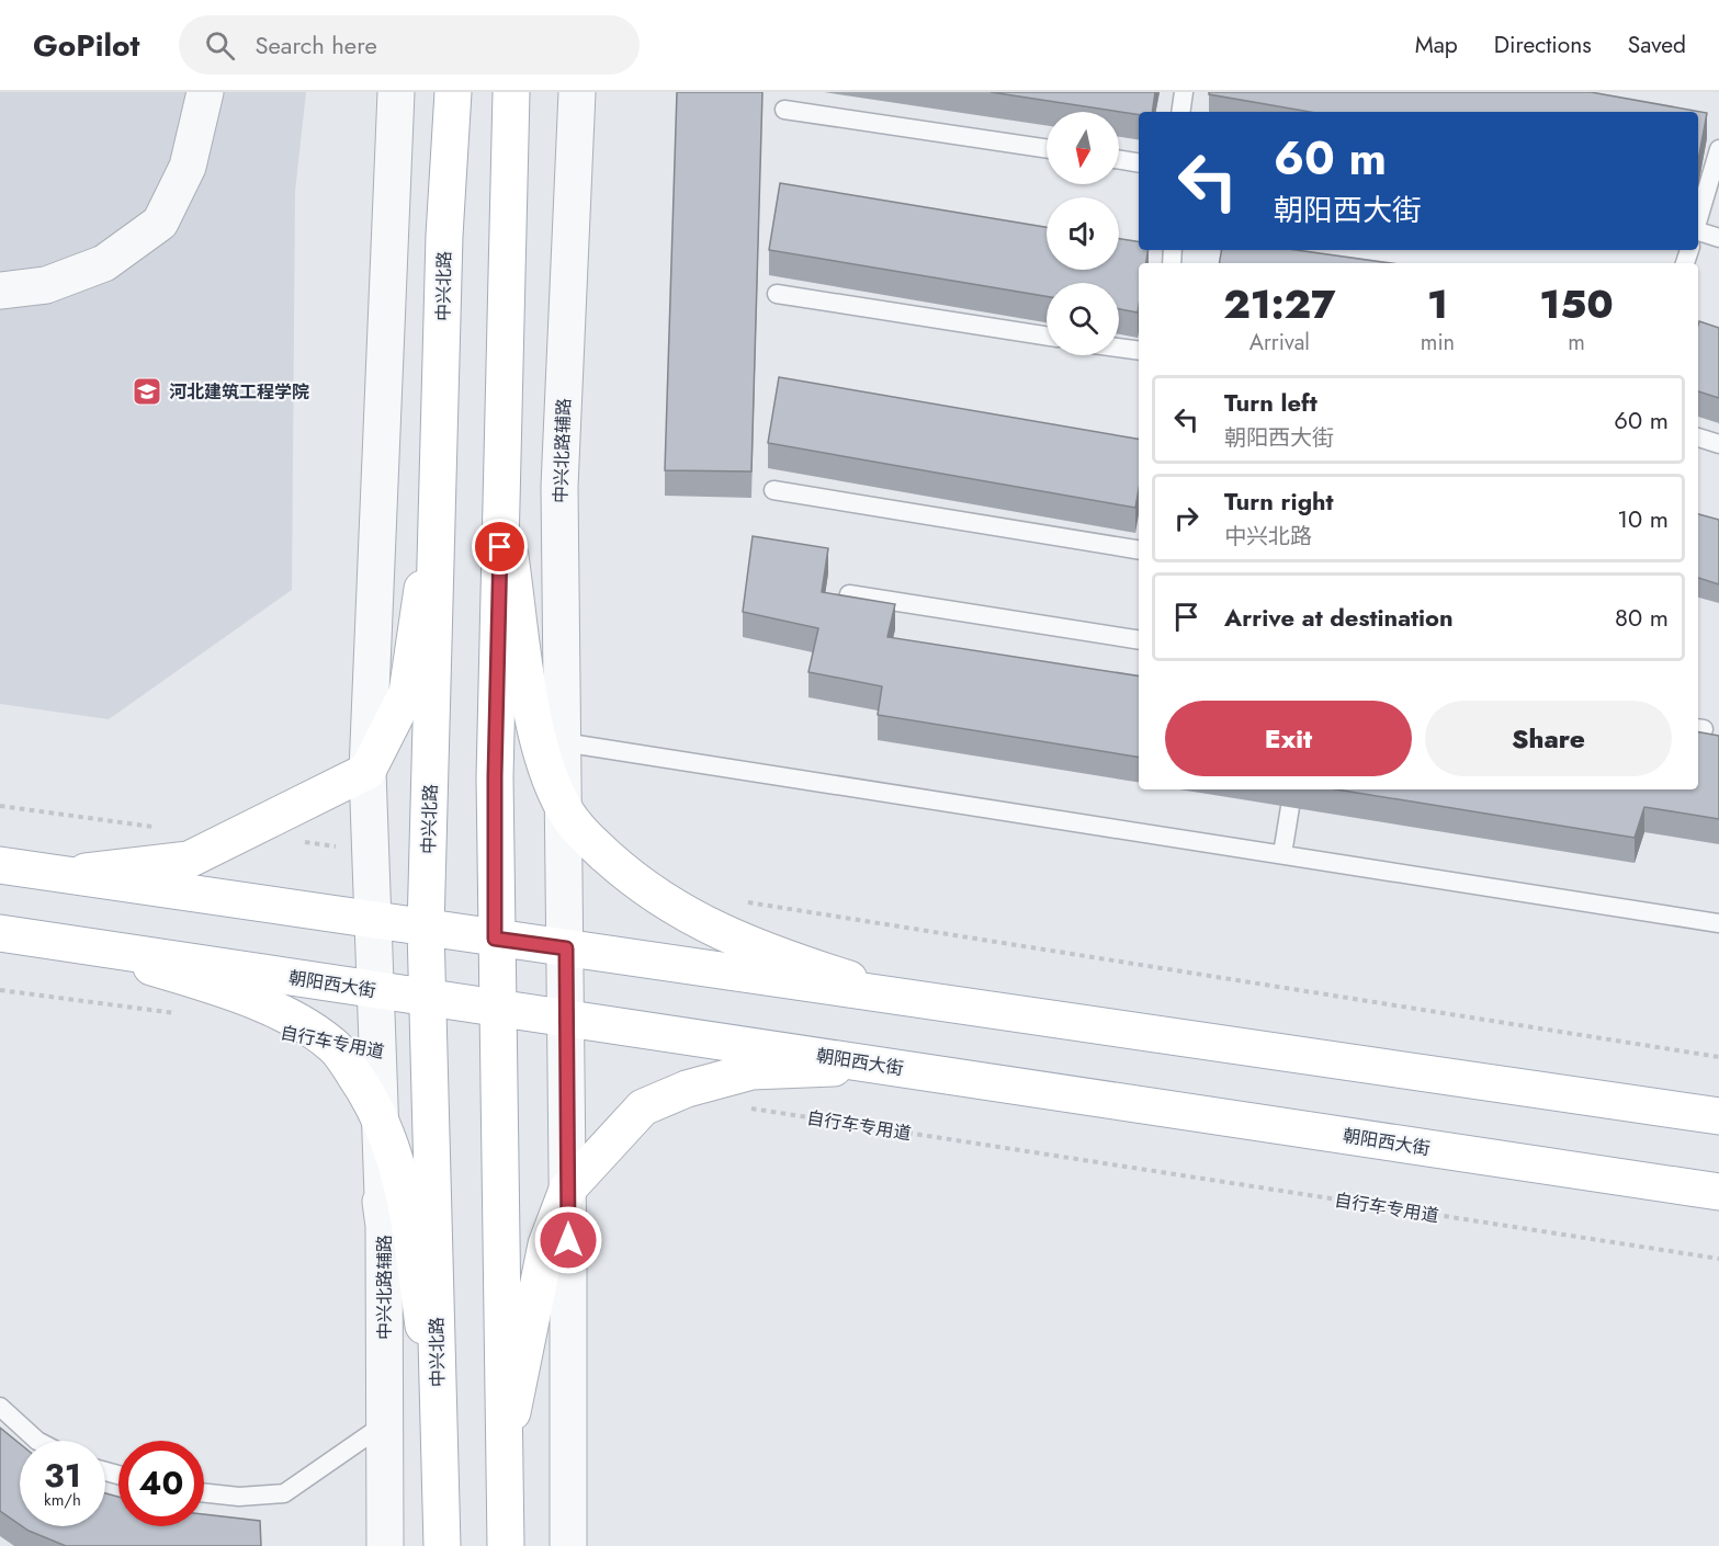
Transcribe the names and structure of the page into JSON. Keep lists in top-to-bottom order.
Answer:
{
  "streets": {
    "main road": ["中兴北路", "朝阳西大街"],
    "street": ["中兴北路辅路"],
    "path": ["自行车专用道"]
  },
  "crossings": [
    ["中兴北路", "朝阳西大街"],
    ["中兴北路辅路", "朝阳西大街"]
  ],
  "places": {
    "school or university": ["河北建筑工程学院"]
  },
  "north": "bottom",
  "page": {
    "header": "GoPilot",
    "search": "Search here",
    "nav": ["Map", "Directions", "Saved"],
    "turn": ["60 m", "朝阳西大街"],
    "eta": [
      "21:27",
      "Arrival",
      "1",
      "min",
      "150",
      "m"
    ],
    "list": [
      {
        "name": "Turn left",
        "note": "朝阳西大街",
        "value": "60 m"
      },
      {
        "name": "Turn right",
        "note": "中兴北路",
        "value": "10 m"
      },
      {
        "name": "Arrive at destination",
        "value": "80 m"
      }
    ],
    "buttons": ["Exit", "Share"],
    "speed": "31 km/h",
    "limit": "40"
  }
}
